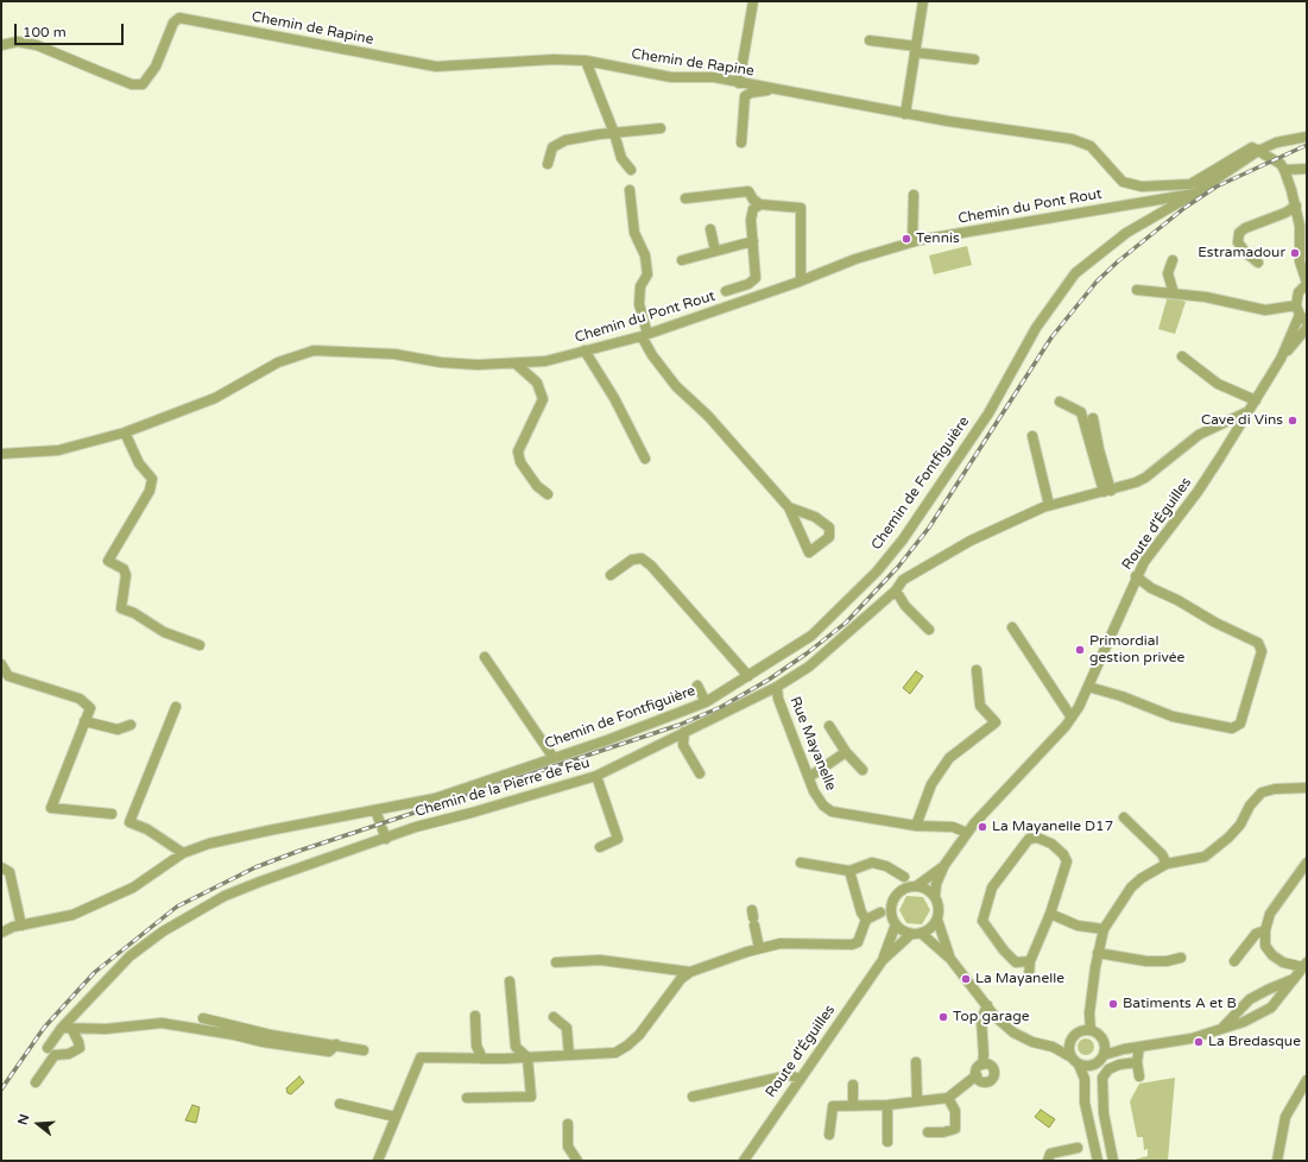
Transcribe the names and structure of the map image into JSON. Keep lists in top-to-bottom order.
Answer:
{
  "streets": {
    "street": [
      "Chemin de Rapine",
      "Chemin du Pont Rout",
      "Chemin de Fontfiguière",
      "Route d'Éguilles",
      "Rue Mayanelle",
      "Chemin de la Pierre de Feu"
    ]
  },
  "crossings": [
    ["Chemin de Rapine", "Chemin du Pont Rout"],
    ["Chemin du Pont Rout", "Chemin de Fontfiguière"],
    ["Route d'Éguilles", "Rue Mayanelle"],
    ["Route d'Éguilles", "Chemin de la Pierre de Feu"],
    ["Rue Mayanelle", "Chemin de la Pierre de Feu"]
  ],
  "places": [
    "Tennis",
    "Estramadour",
    "Cave di Vins",
    "Primordial gestion privée",
    "La Mayanelle D17",
    "La Mayanelle",
    "Batiments A et B",
    "Top garage",
    "La Bredasque"
  ],
  "scale_bar": "100 m",
  "north": "left"
}
